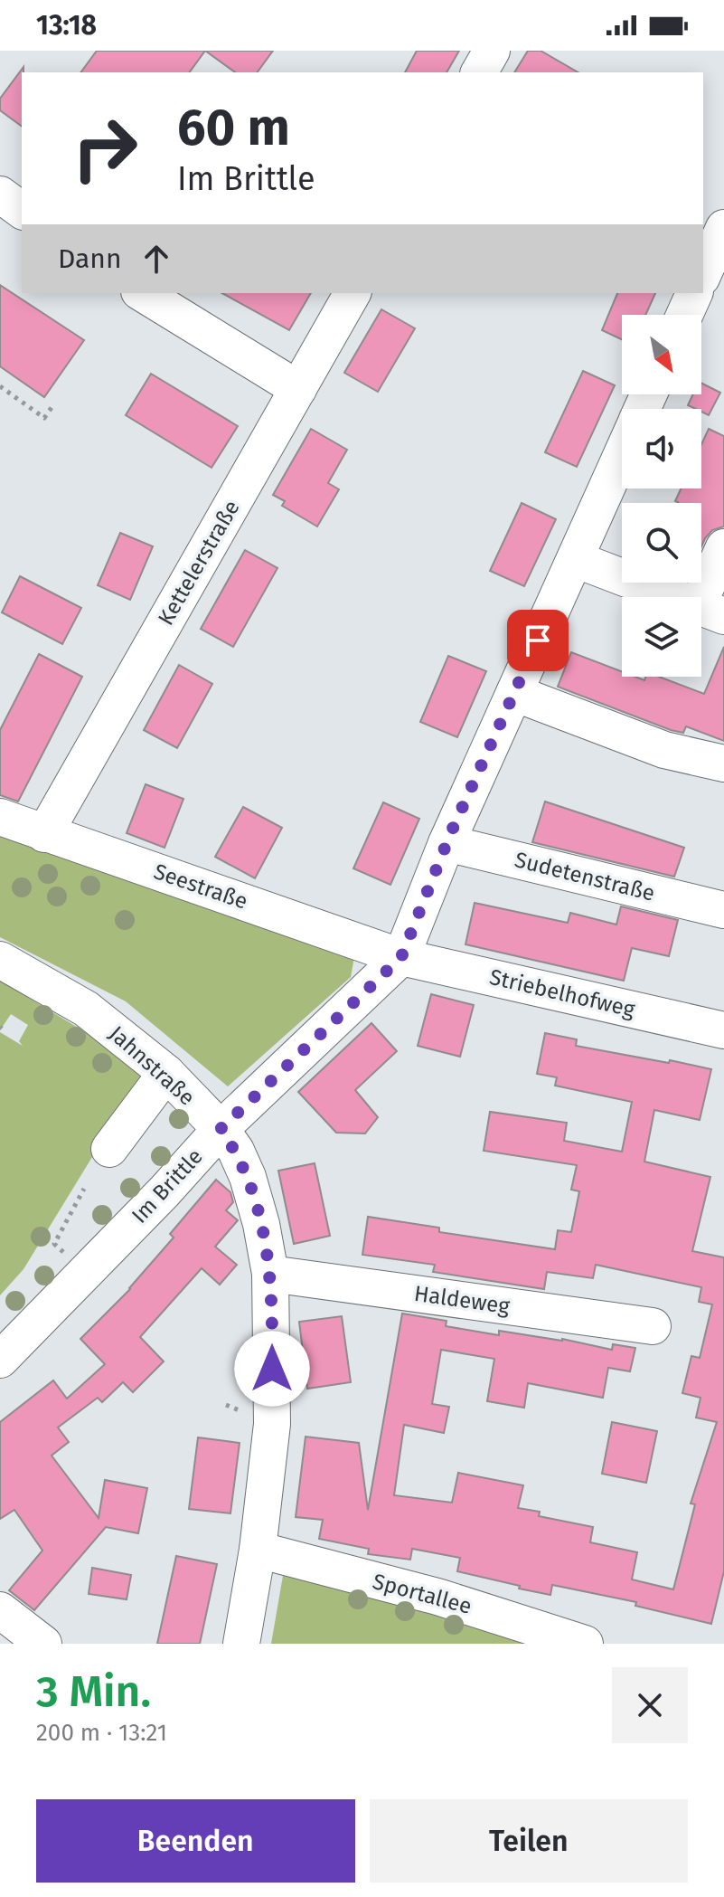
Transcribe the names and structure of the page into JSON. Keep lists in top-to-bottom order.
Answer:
{
  "streets": {
    "street": [
      "Kettelerstraße",
      "Sudetenstraße",
      "Seestraße",
      "Striebelhofweg",
      "Jahnstraße",
      "Im Brittle",
      "Haldeweg",
      "Sportallee"
    ]
  },
  "crossings": [
    ["Kettelerstraße", "Seestraße"],
    ["Seestraße", "Striebelhofweg"],
    ["Seestraße", "Im Brittle"],
    ["Striebelhofweg", "Im Brittle"],
    ["Jahnstraße", "Im Brittle"],
    ["Jahnstraße", "Haldeweg"],
    ["Jahnstraße", "Sportallee"]
  ],
  "north": "bottom right",
  "page": {
    "status": "13:18",
    "turn": ["60 m", "Im Brittle"],
    "then": "Dann",
    "heading": ["3 Min.", "200 m · 13:21"],
    "buttons": ["Beenden", "Teilen"]
  }
}
